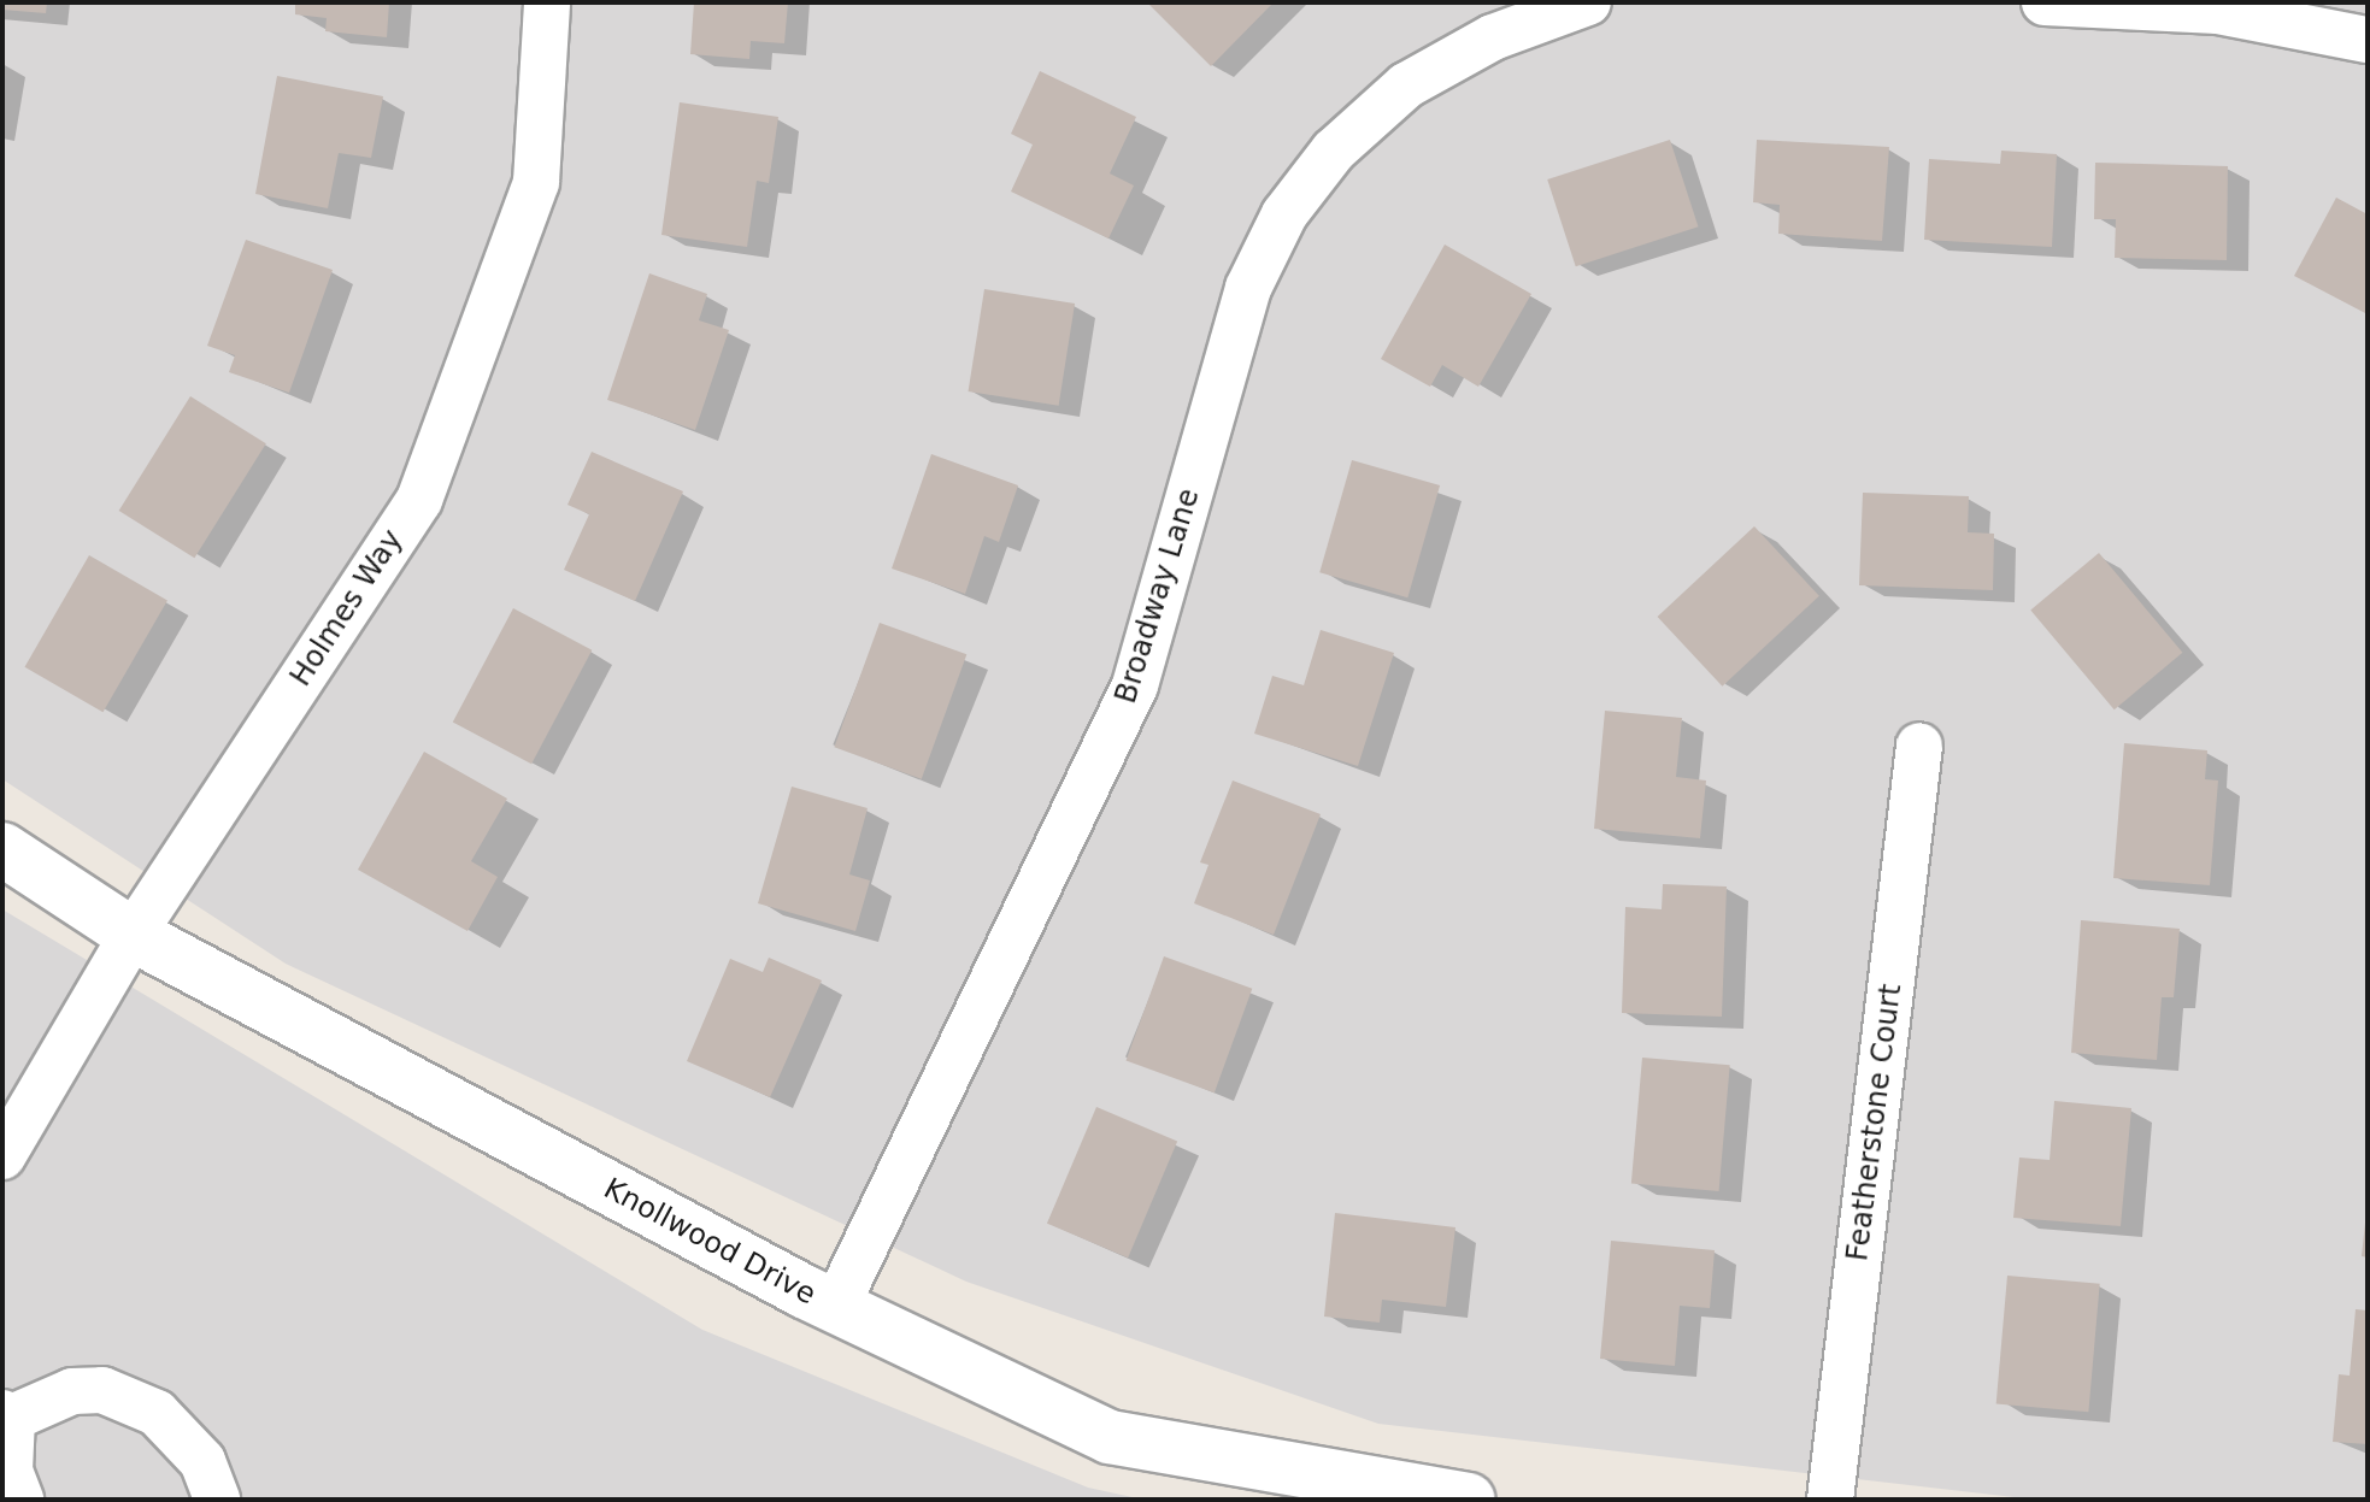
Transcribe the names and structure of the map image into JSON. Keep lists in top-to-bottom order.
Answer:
{
  "streets": {
    "street": [
      "Broadway Lane",
      "Holmes Way",
      "Featherstone Court",
      "Knollwood Drive"
    ]
  },
  "crossings": [
    ["Broadway Lane", "Knollwood Drive"],
    ["Holmes Way", "Knollwood Drive"]
  ]
}
